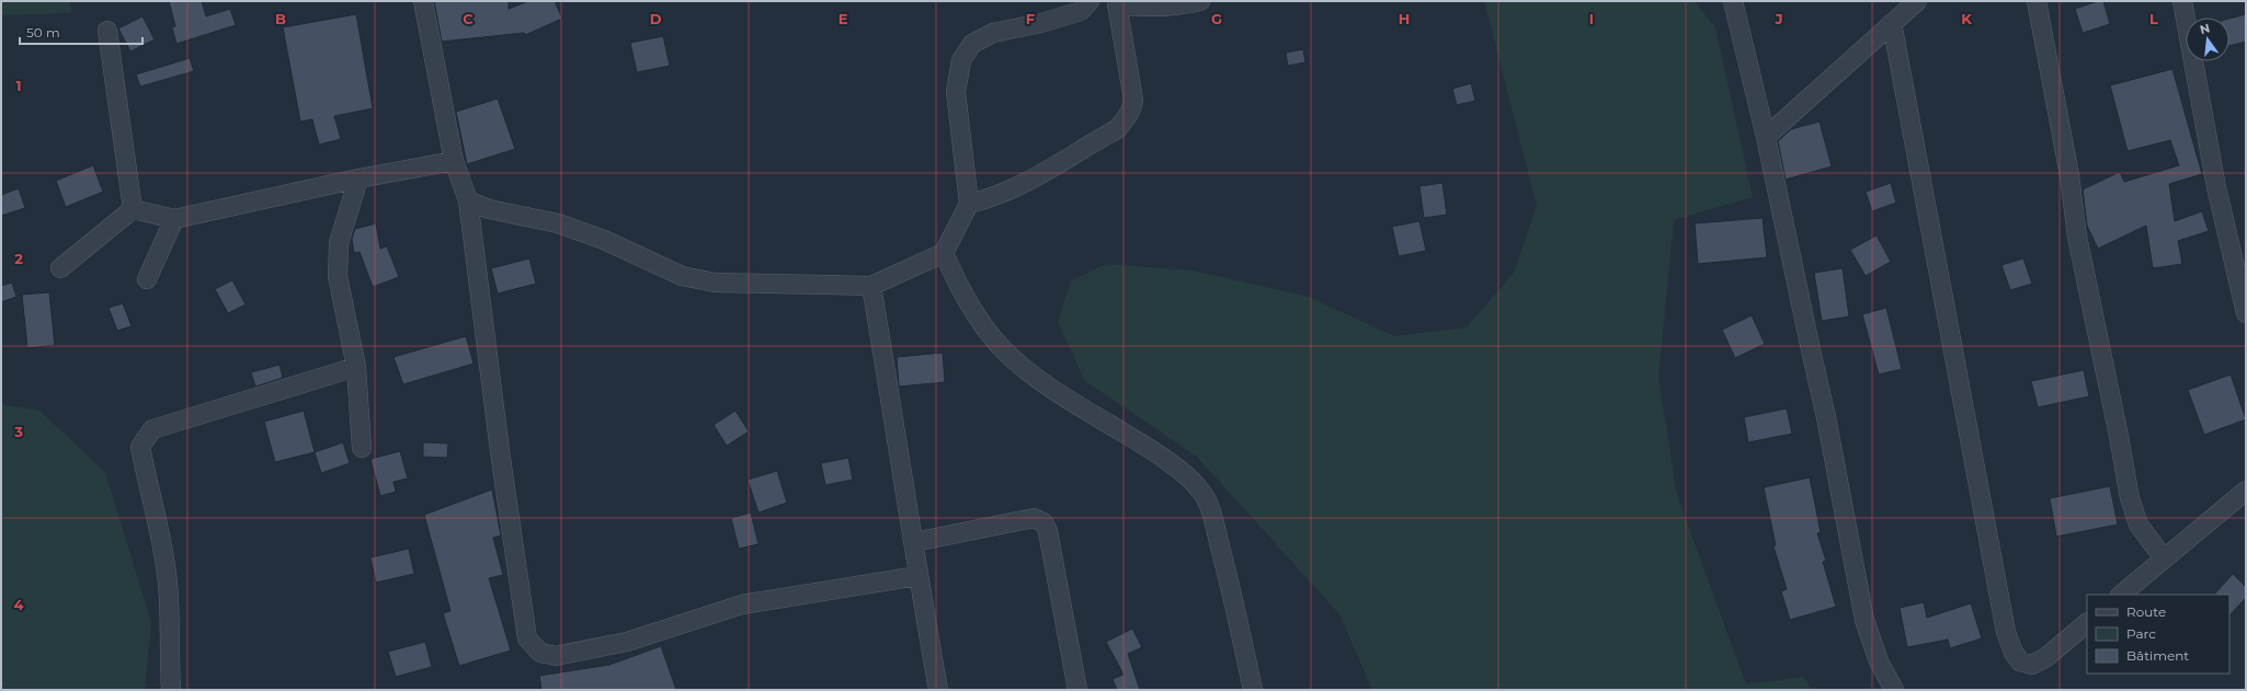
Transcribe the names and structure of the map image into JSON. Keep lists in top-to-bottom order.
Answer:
{
  "legend": ["Route", "Parc", "Bâtiment"],
  "scale_bar": "50 m",
  "north": "top",
  "grid": {
    "columns": [
      "B",
      "C",
      "D",
      "E",
      "F",
      "G",
      "H",
      "I",
      "J",
      "K",
      "L"
    ],
    "rows": [
      "1",
      "2",
      "3",
      "4"
    ]
  }
}
